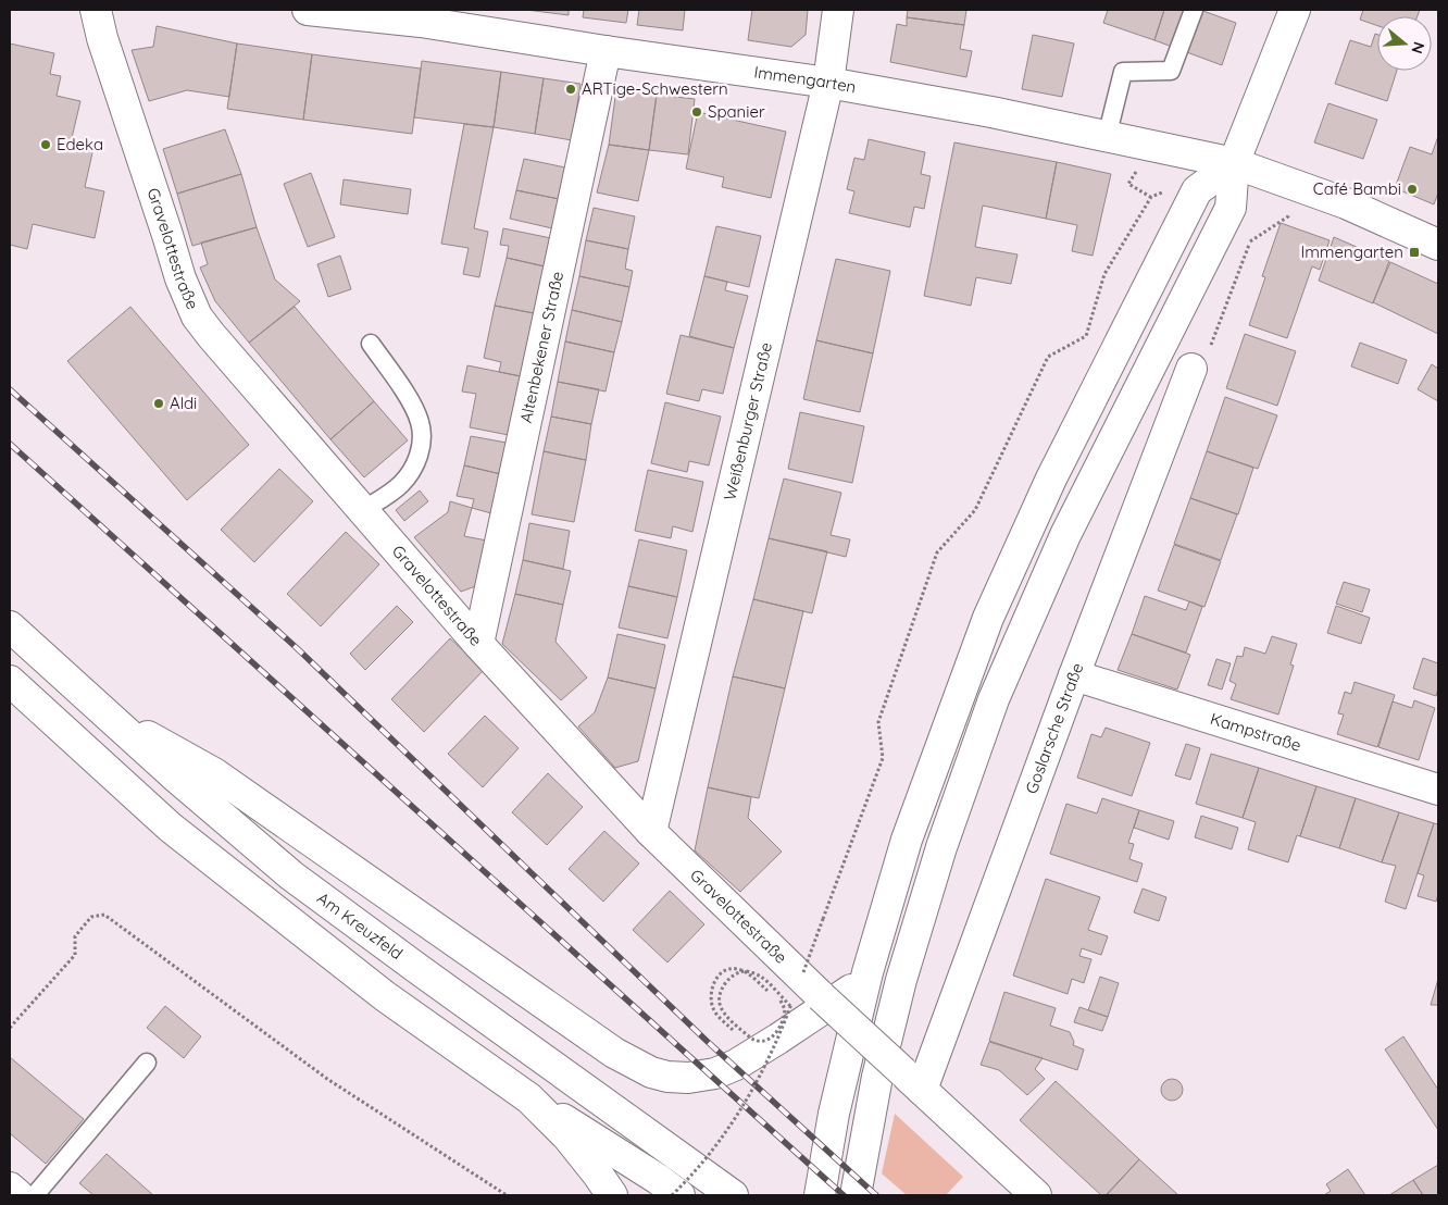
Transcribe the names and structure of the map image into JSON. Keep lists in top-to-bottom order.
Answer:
{
  "streets": {
    "street": [
      "Immengarten",
      "Gravelottestraße",
      "Altenbekener Straße",
      "Weißenburger Straße",
      "Goslarsche Straße",
      "Kampstraße",
      "Am Kreuzfeld"
    ]
  },
  "crossings": [
    ["Immengarten", "Altenbekener Straße"],
    ["Immengarten", "Weißenburger Straße"],
    ["Gravelottestraße", "Altenbekener Straße"],
    ["Gravelottestraße", "Weißenburger Straße"],
    ["Gravelottestraße", "Goslarsche Straße"],
    ["Goslarsche Straße", "Kampstraße"]
  ],
  "places": {
    "other": [
      "ARTige-Schwestern",
      "Spanier",
      "Edeka",
      "Café Bambi",
      "Aldi"
    ],
    "transit": ["Immengarten"]
  },
  "north": "right"
}
